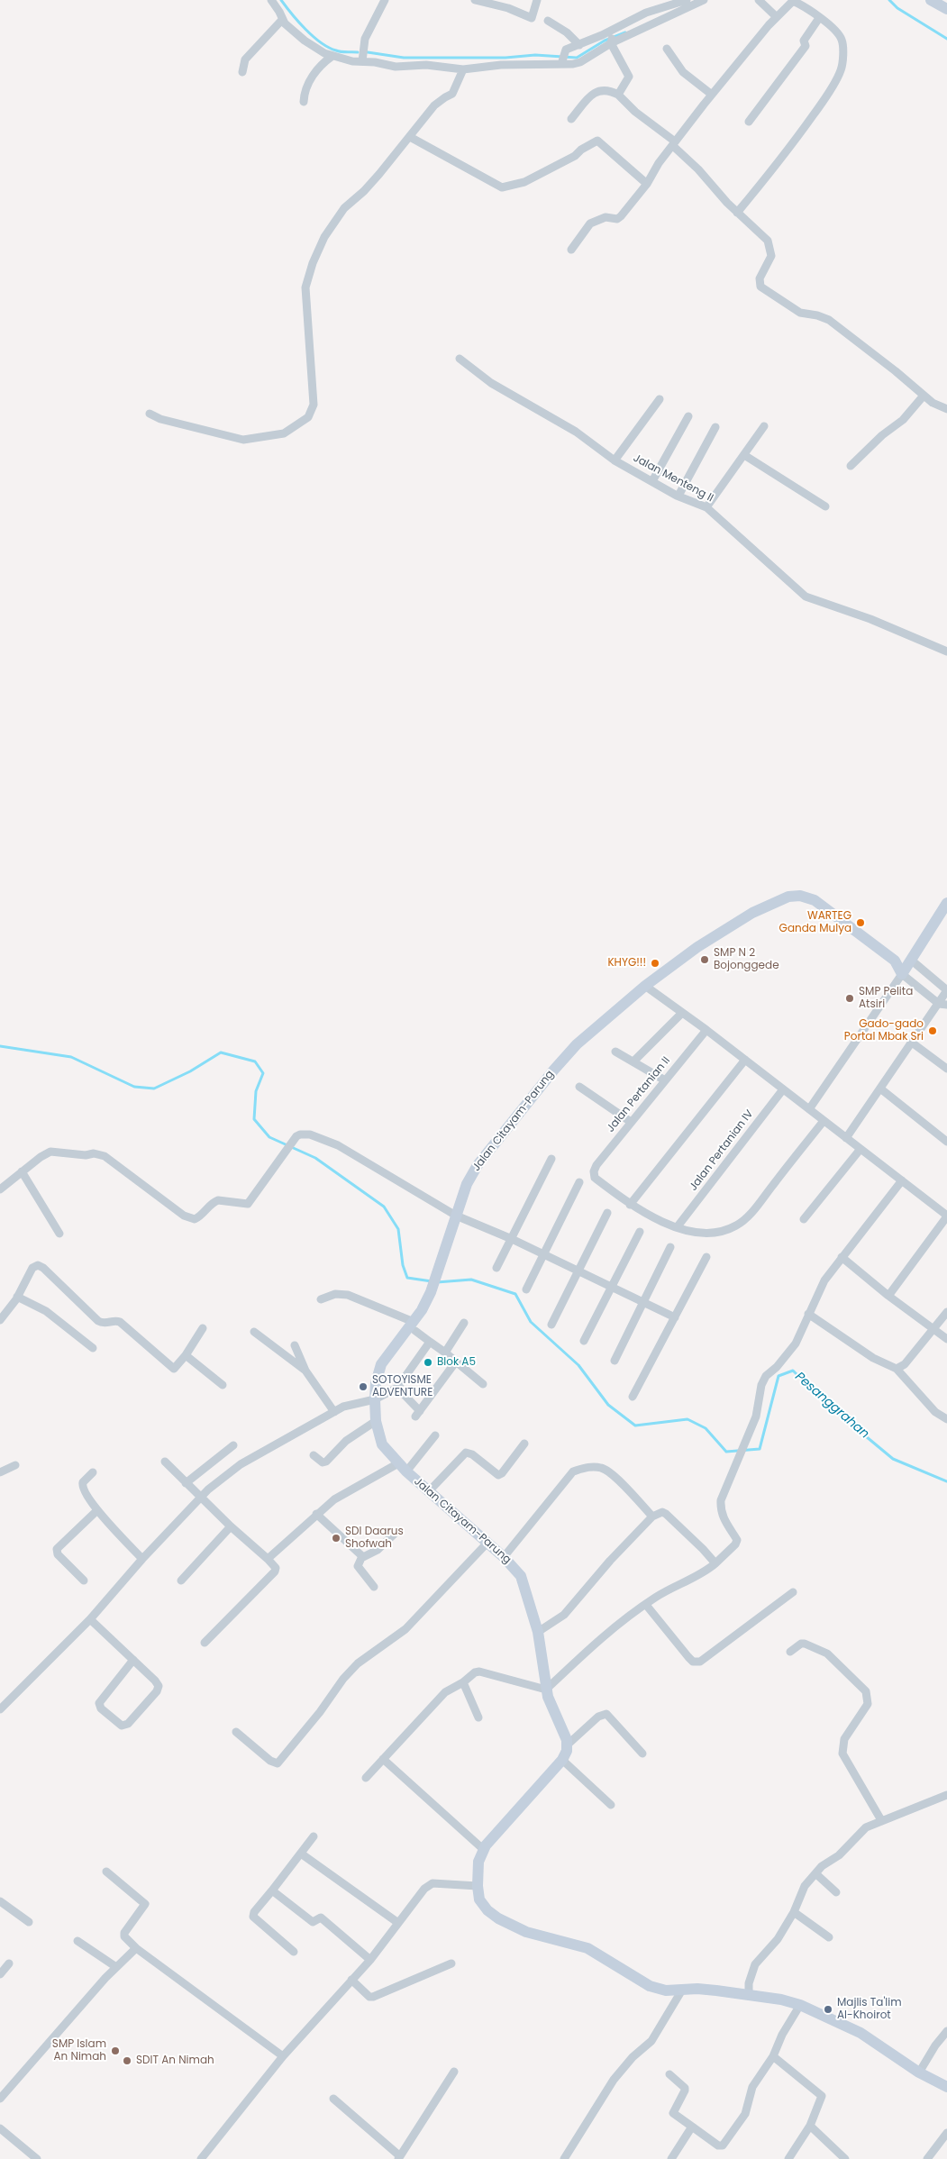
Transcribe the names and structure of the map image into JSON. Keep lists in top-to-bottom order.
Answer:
{
  "streets": {
    "street": [
      "Jalan Menteng II",
      "Jalan Pertanian II",
      "Jalan Citayam-Parung",
      "Jalan Pertanian IV"
    ]
  },
  "water": ["Pesanggrahan"],
  "places": [
    "WARTEG Ganda Mulya",
    "SMP N 2 Bojonggede",
    "KHYG!!!",
    "SMP Pelita Atsiri",
    "Gado-gado Portal Mbak Sri",
    "Blok A5",
    "SOTOYISME ADVENTURE",
    "SDI Daarus Shofwah",
    "Majlis Ta'lim Al-Khoirot",
    "SMP Islam An Nimah",
    "SDIT An Nimah"
  ]
}
